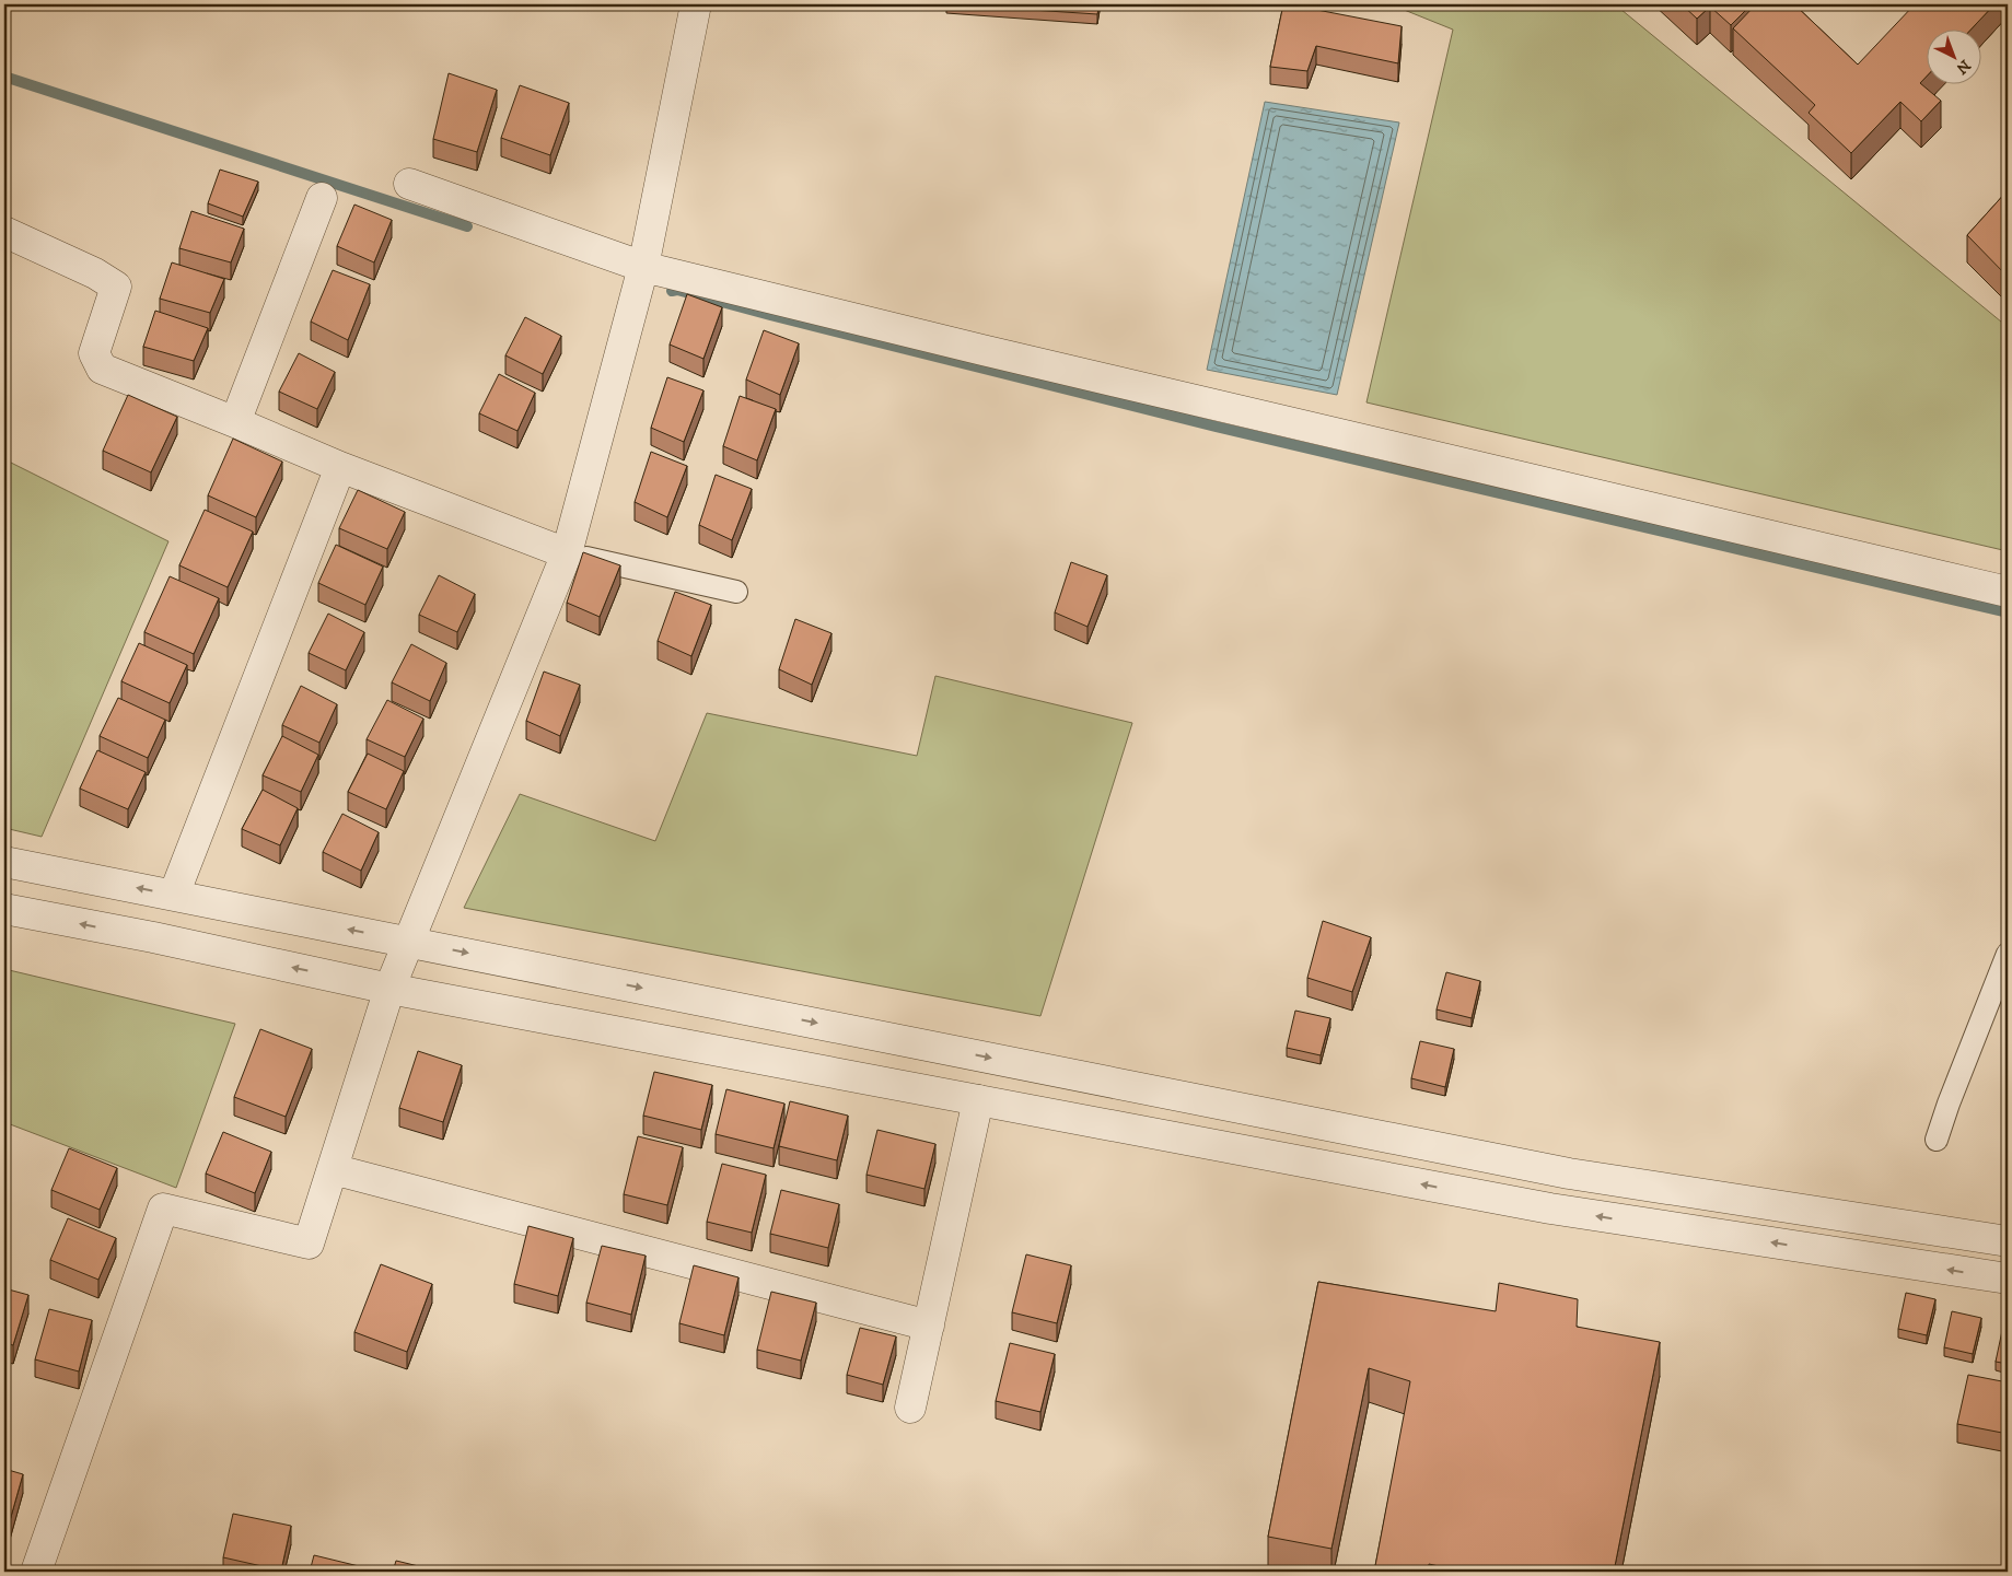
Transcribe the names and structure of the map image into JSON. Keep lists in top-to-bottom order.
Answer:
{
  "north": "bottom right"
}
